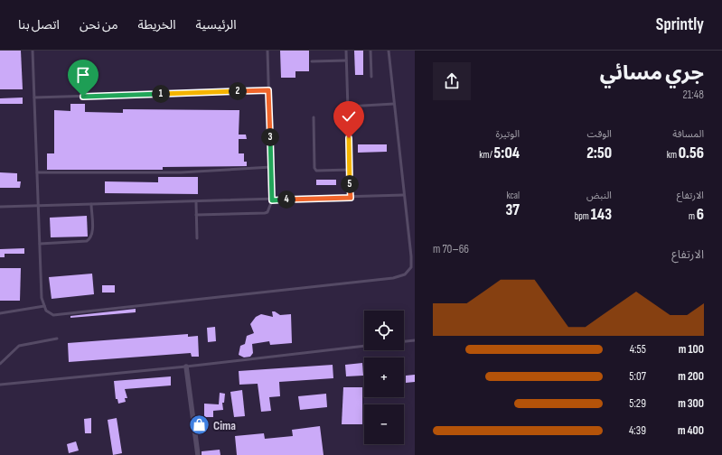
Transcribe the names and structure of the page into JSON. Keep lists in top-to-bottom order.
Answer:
{
  "places": {
    "shop": ["Cima"]
  },
  "page": {
    "header": "Sprintly",
    "nav": [
      "الرئيسية",
      "الخريطة",
      "من نحن",
      "اتصل بنا"
    ],
    "heading": ["جري مسائي", "21:48"],
    "pins": [
      "2",
      "1",
      "3",
      "5",
      "4"
    ],
    "stats": [
      ["المسافة", "0.56 km"],
      ["الوقت", "2:50"],
      ["الوتيرة", "5:04 /km"],
      ["الارتفاع", "6 m"],
      ["النبض", "143 bpm"],
      ["kcal", "37"]
    ],
    "chart": ["الارتفاع", "66–70 m"],
    "map_buttons": ["+", "−"],
    "list": [
      {
        "name": "100 m",
        "note": "4:55"
      },
      {
        "name": "200 m",
        "note": "5:07"
      },
      {
        "name": "300 m",
        "note": "5:29"
      },
      {
        "name": "400 m",
        "note": "4:39"
      }
    ]
  }
}
